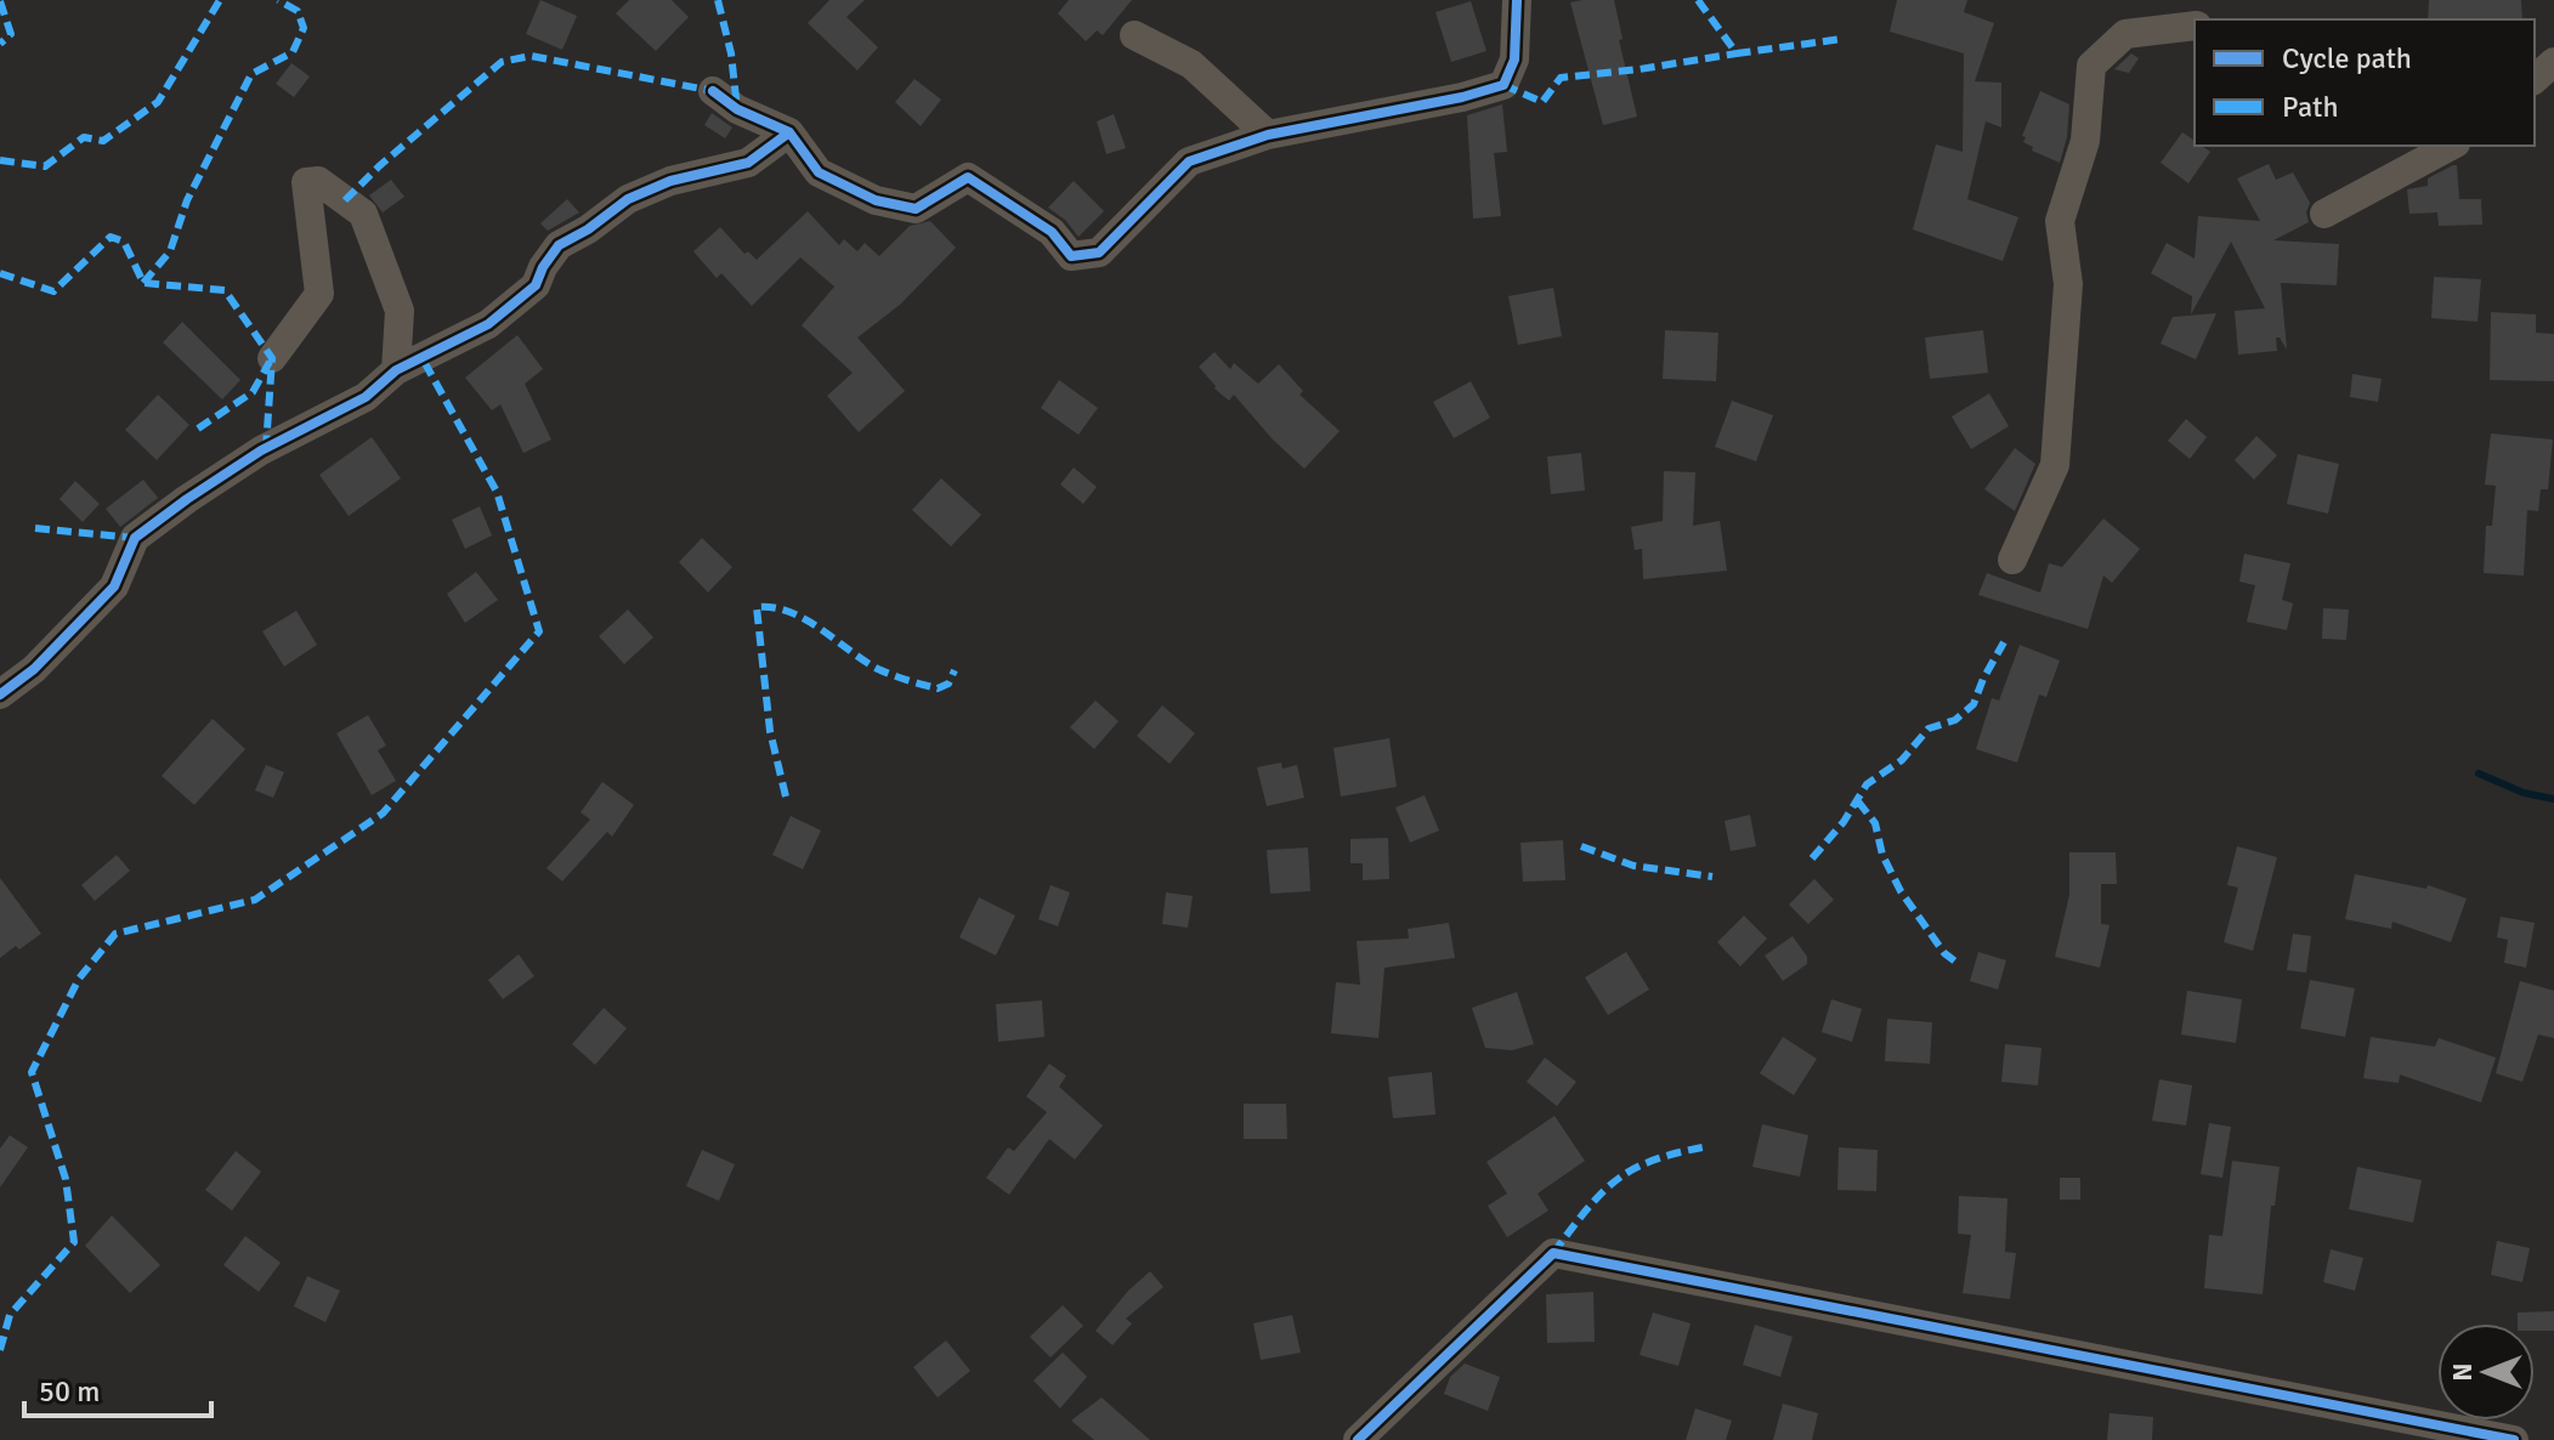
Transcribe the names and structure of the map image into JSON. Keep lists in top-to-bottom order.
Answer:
{
  "legend": ["Cycle path", "Path"],
  "scale_bar": "50 m",
  "north": "left"
}
